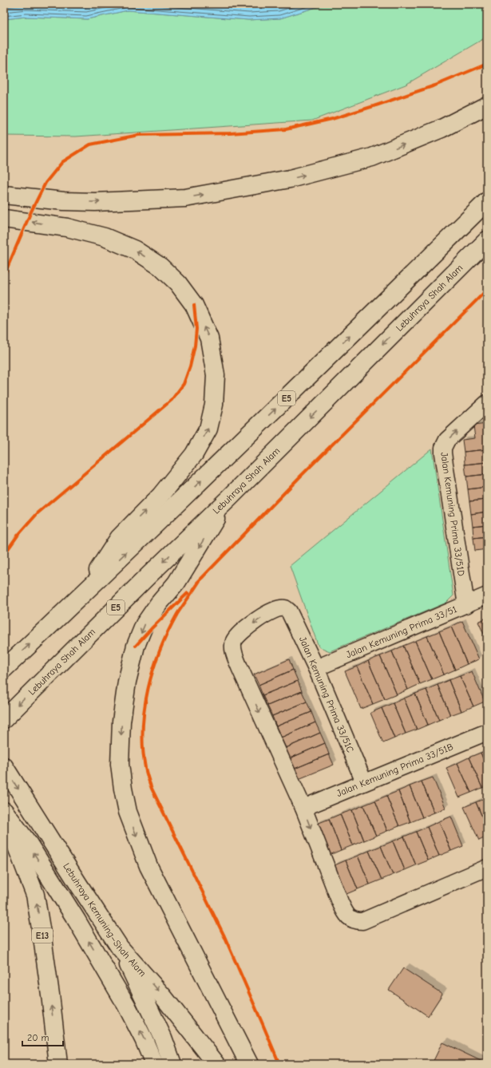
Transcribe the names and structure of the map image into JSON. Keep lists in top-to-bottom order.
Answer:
{
  "streets": {
    "highway": [
      "Lebuhraya Shah Alam",
      "E5",
      "Lebuhraya Kemuning–Shah Alam",
      "E13"
    ],
    "street": [
      "Jalan Kemuning Prima 33/51D",
      "Jalan Kemuning Prima 33/51",
      "Jalan Kemuning Prima 33/51C",
      "Jalan Kemuning Prima 33/51B"
    ]
  },
  "crossings": [
    ["Jalan Kemuning Prima 33/51D", "Jalan Kemuning Prima 33/51"],
    ["Jalan Kemuning Prima 33/51", "Jalan Kemuning Prima 33/51C"],
    ["Jalan Kemuning Prima 33/51C", "Jalan Kemuning Prima 33/51B"]
  ],
  "one_way": ["Jalan Kemuning Prima 33/51D"],
  "scale_bar": "20 m"
}
